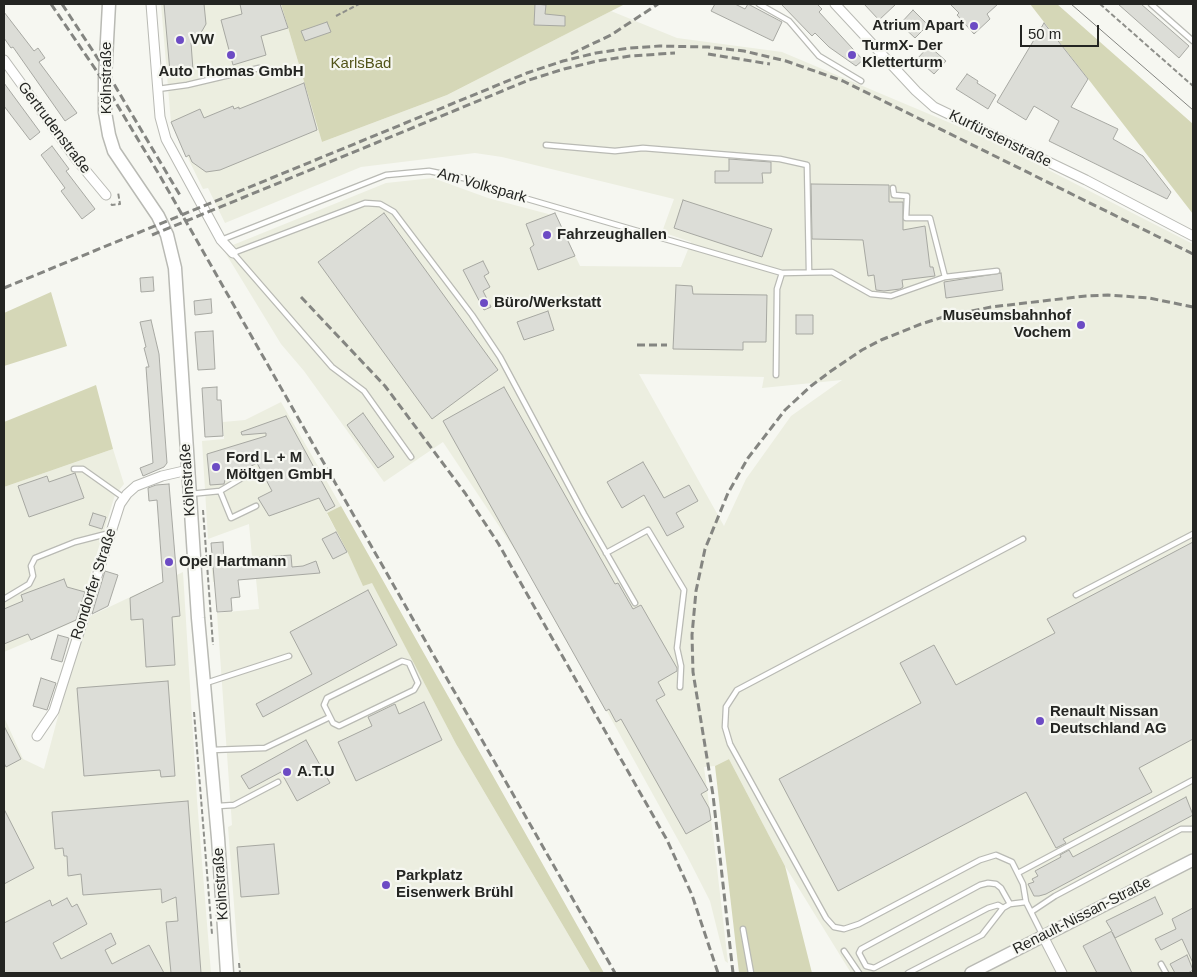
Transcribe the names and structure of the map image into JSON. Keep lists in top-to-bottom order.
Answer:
{
  "streets": {
    "main road": ["Kölnstraße"],
    "street": [
      "Gertrudenstraße",
      "Kurfürstenstraße",
      "Rondorfer Straße",
      "Renault-Nissan-Straße"
    ],
    "lane": ["Am Volkspark"]
  },
  "crossings": [
    ["Kölnstraße", "Rondorfer Straße"]
  ],
  "parks": ["KarlsBad"],
  "places": [
    "Atrium Apart",
    "VW",
    "Auto Thomas GmbH",
    "TurmX- Der Kletterturm",
    "Fahrzeughallen",
    "Büro/Werkstatt",
    "Museumsbahnhof Vochem",
    "Ford L + M Möltgen GmbH",
    "Opel Hartmann",
    "Renault Nissan Deutschland AG",
    "A.T.U",
    "Parkplatz Eisenwerk Brühl"
  ],
  "scale_bar": "50 m"
}
